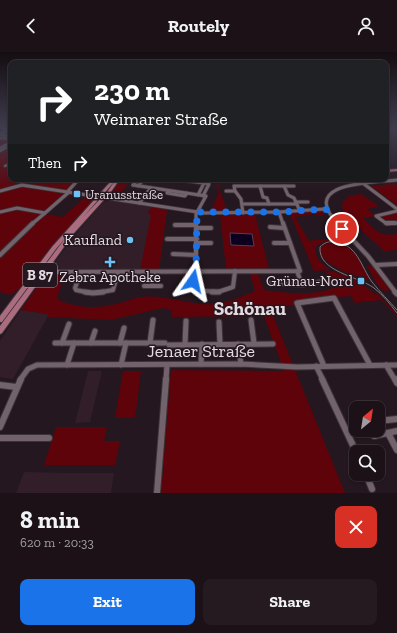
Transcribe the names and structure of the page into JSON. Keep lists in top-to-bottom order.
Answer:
{
  "streets": {
    "main road": ["B 87"],
    "street": ["Jenaer Straße"]
  },
  "districts": ["Schönau"],
  "places": {
    "transit": ["Uranusstraße", "Grünau-Nord"],
    "other": ["Kaufland"],
    "health": ["Zebra Apotheke"]
  },
  "north": "top right",
  "page": {
    "header": "Routely",
    "turn": ["230 m", "Weimarer Straße"],
    "then": "Then",
    "heading": ["8 min", "620 m · 20:33"],
    "buttons": ["Exit", "Share"]
  }
}
